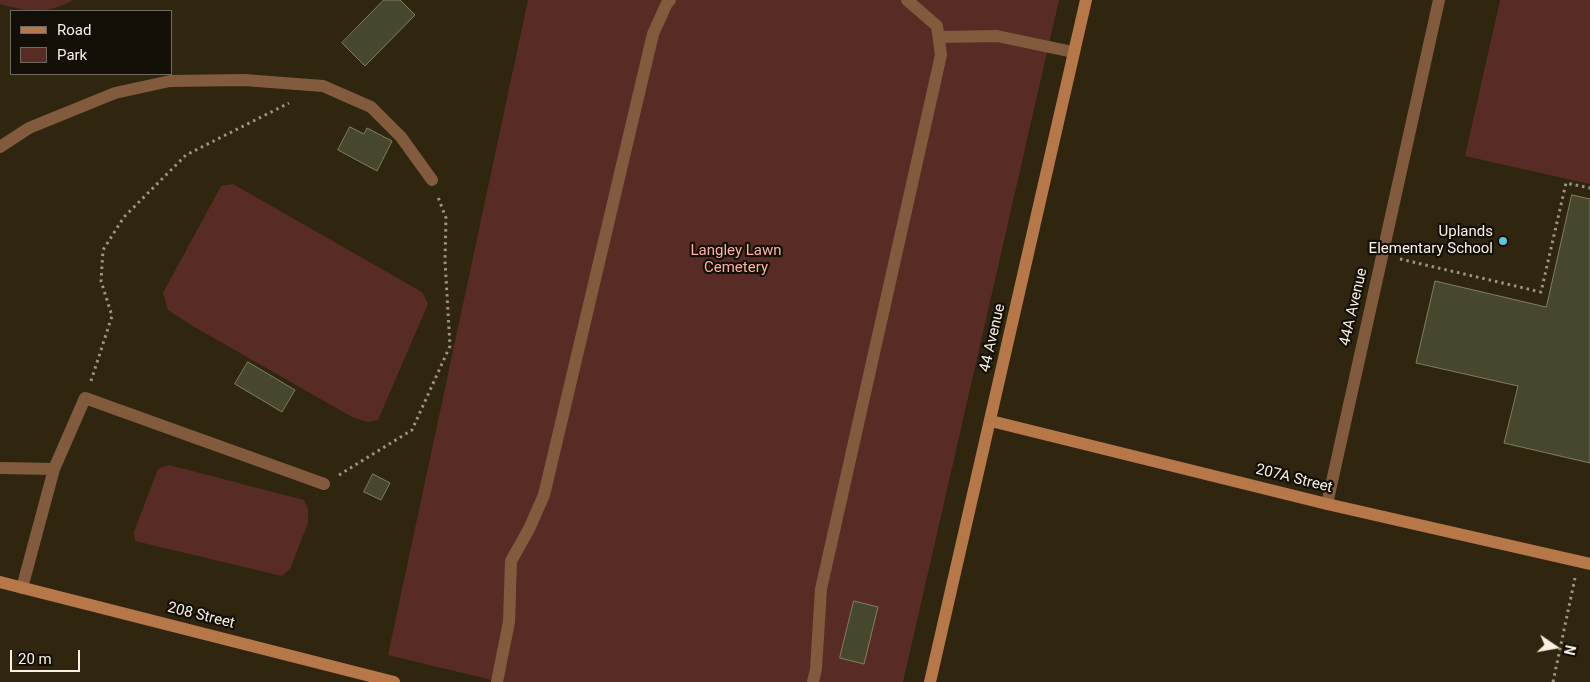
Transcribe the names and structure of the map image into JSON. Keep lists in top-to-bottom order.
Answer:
{
  "streets": {
    "street": [
      "44A Avenue",
      "44 Avenue",
      "207A Street",
      "208 Street"
    ]
  },
  "crossings": [
    ["44A Avenue", "207A Street"],
    ["44 Avenue", "207A Street"]
  ],
  "parks": ["Langley Lawn Cemetery"],
  "places": ["Uplands Elementary School"],
  "legend": ["Road", "Park"],
  "scale_bar": "20 m",
  "north": "right"
}
